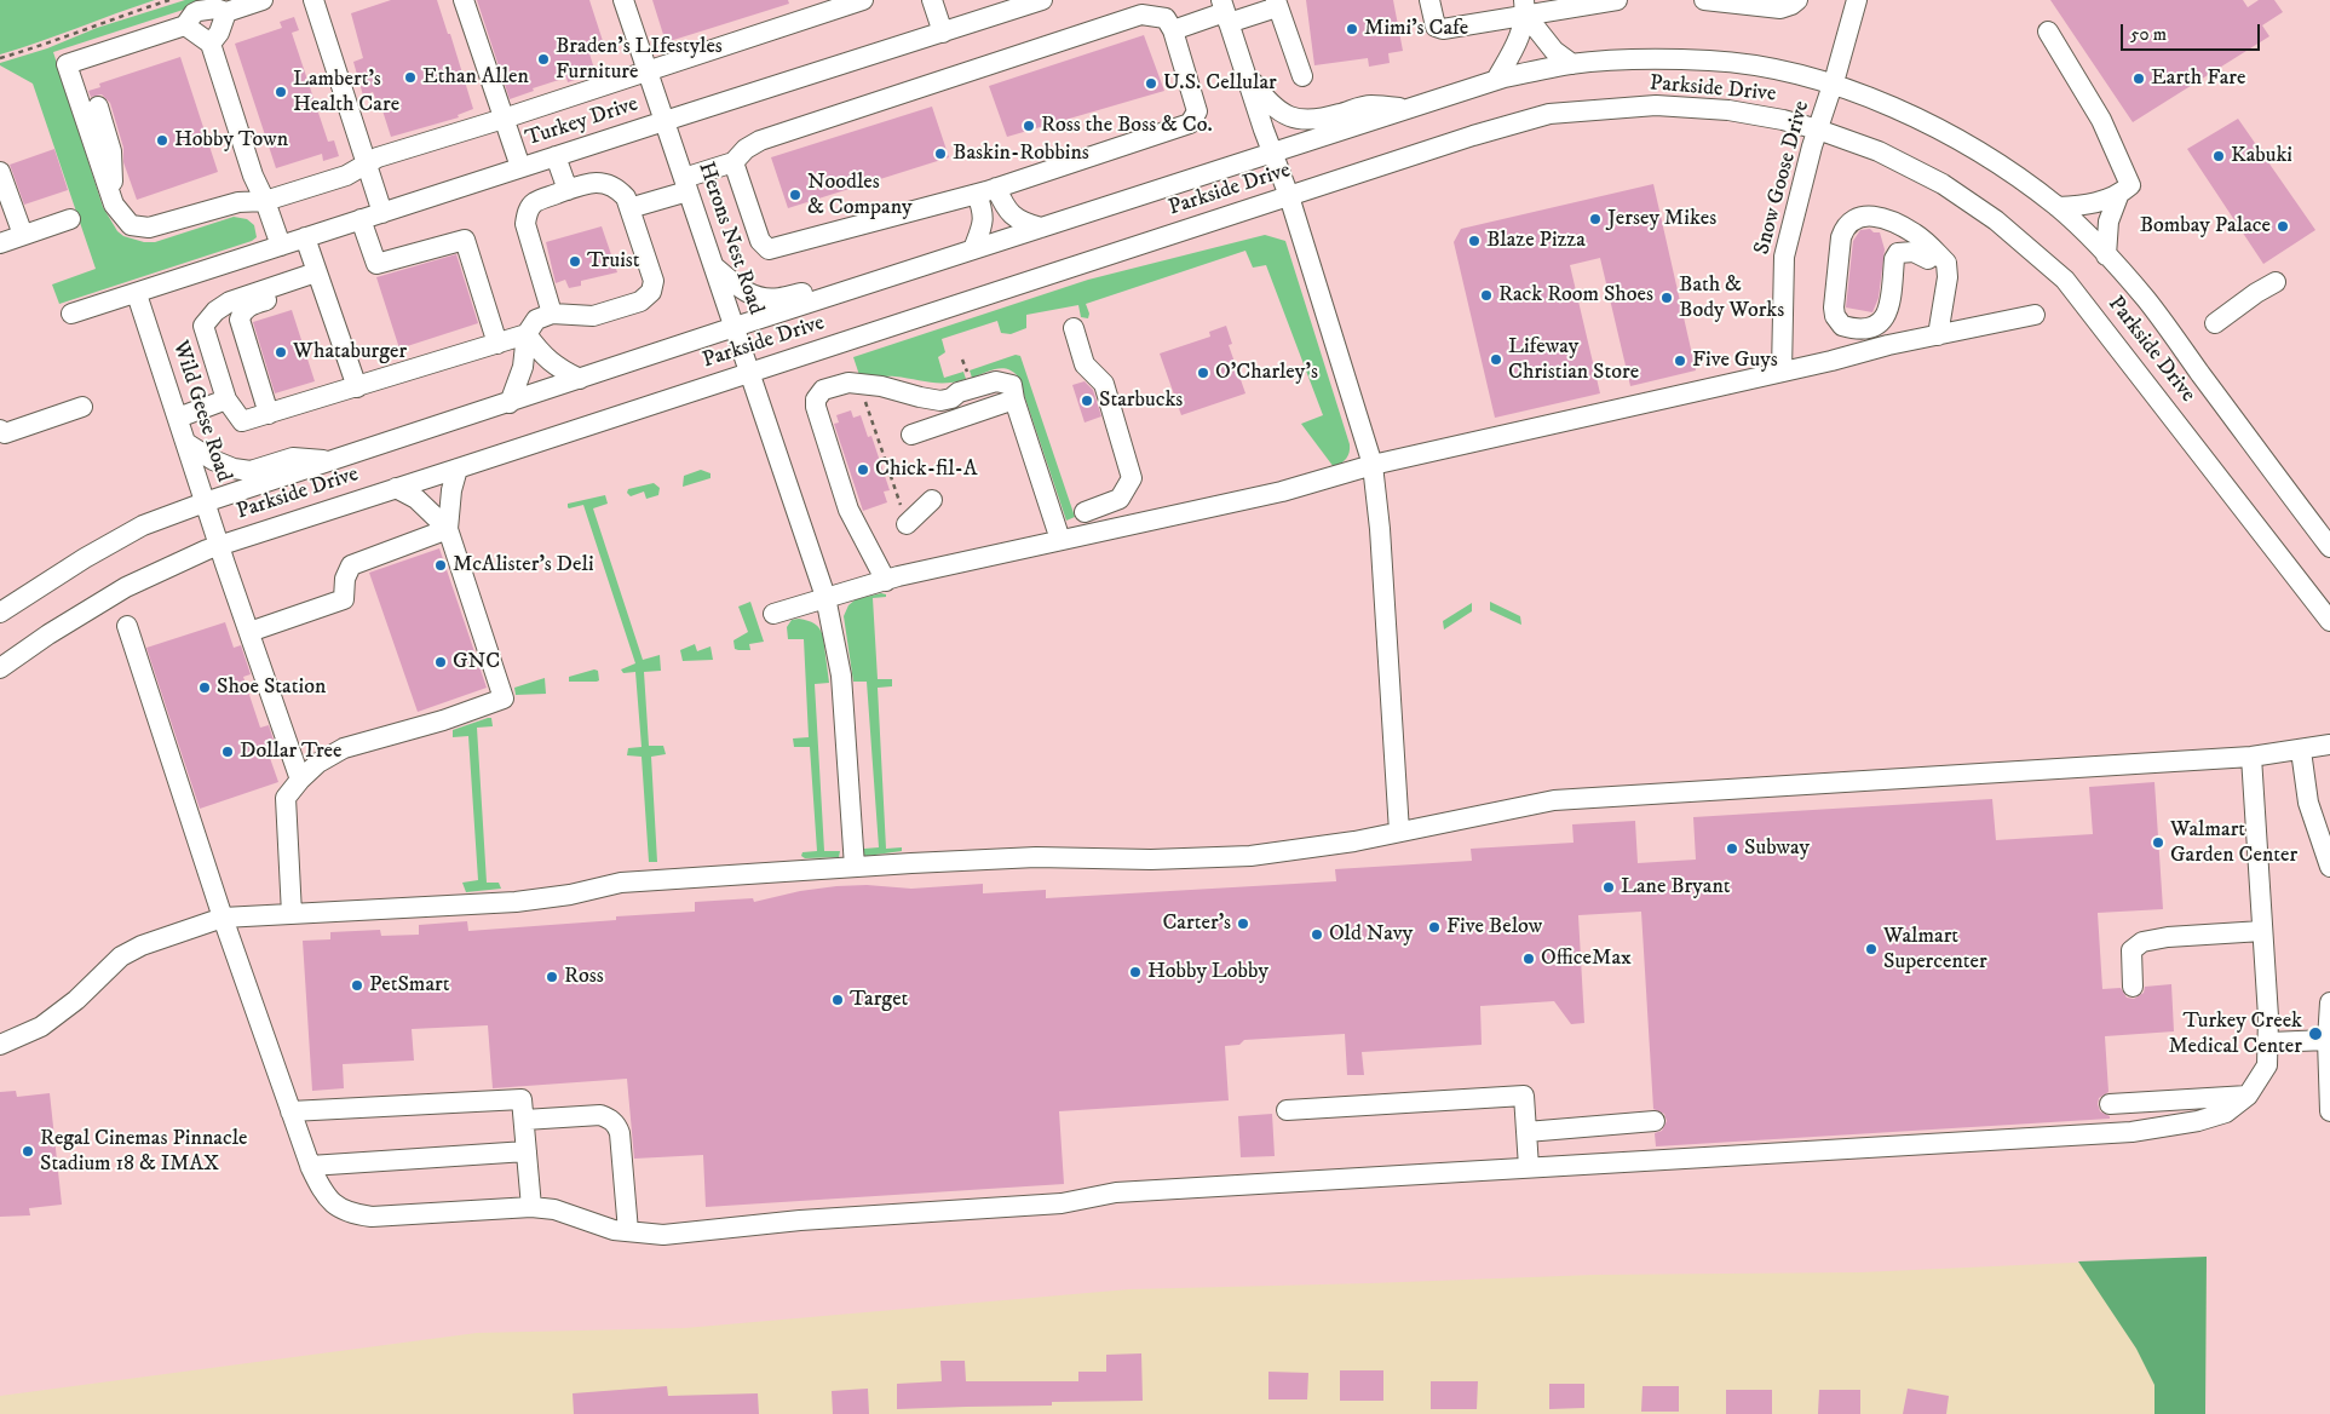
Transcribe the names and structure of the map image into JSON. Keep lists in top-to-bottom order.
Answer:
{
  "streets": {
    "street": [
      "Parkside Drive",
      "Turkey Drive",
      "Snow Goose Drive",
      "Herons Nest Road",
      "Wild Geese Road"
    ]
  },
  "crossings": [
    ["Parkside Drive", "Snow Goose Drive"],
    ["Parkside Drive", "Herons Nest Road"],
    ["Parkside Drive", "Wild Geese Road"],
    ["Turkey Drive", "Herons Nest Road"],
    ["Turkey Drive", "Wild Geese Road"]
  ],
  "places": [
    "Mimi's Cafe",
    "Braden's LIfestyles Furniture",
    "Ethan Allen",
    "Earth Fare",
    "U.S. Cellular",
    "Lambert's Health Care",
    "Ross the Boss & Co.",
    "Hobby Town",
    "Baskin-Robbins",
    "Kabuki",
    "Noodles & Company",
    "Jersey Mikes",
    "Bombay Palace",
    "Blaze Pizza",
    "Truist",
    "Rack Room Shoes",
    "Bath & Body Works",
    "Whataburger",
    "Lifeway Christian Store",
    "Five Guys",
    "O'Charley's",
    "Starbucks",
    "Chick-fil-A",
    "McAlister's Deli",
    "GNC",
    "Shoe Station",
    "Dollar Tree",
    "Walmart Garden Center",
    "Subway",
    "Lane Bryant",
    "Carter's",
    "Five Below",
    "Old Navy",
    "Walmart Supercenter",
    "OfficeMax",
    "Hobby Lobby",
    "Ross",
    "PetSmart",
    "Target",
    "Turkey Creek Medical Center",
    "Regal Cinemas Pinnacle Stadium 18 & IMAX"
  ],
  "scale_bar": "50 m"
}
